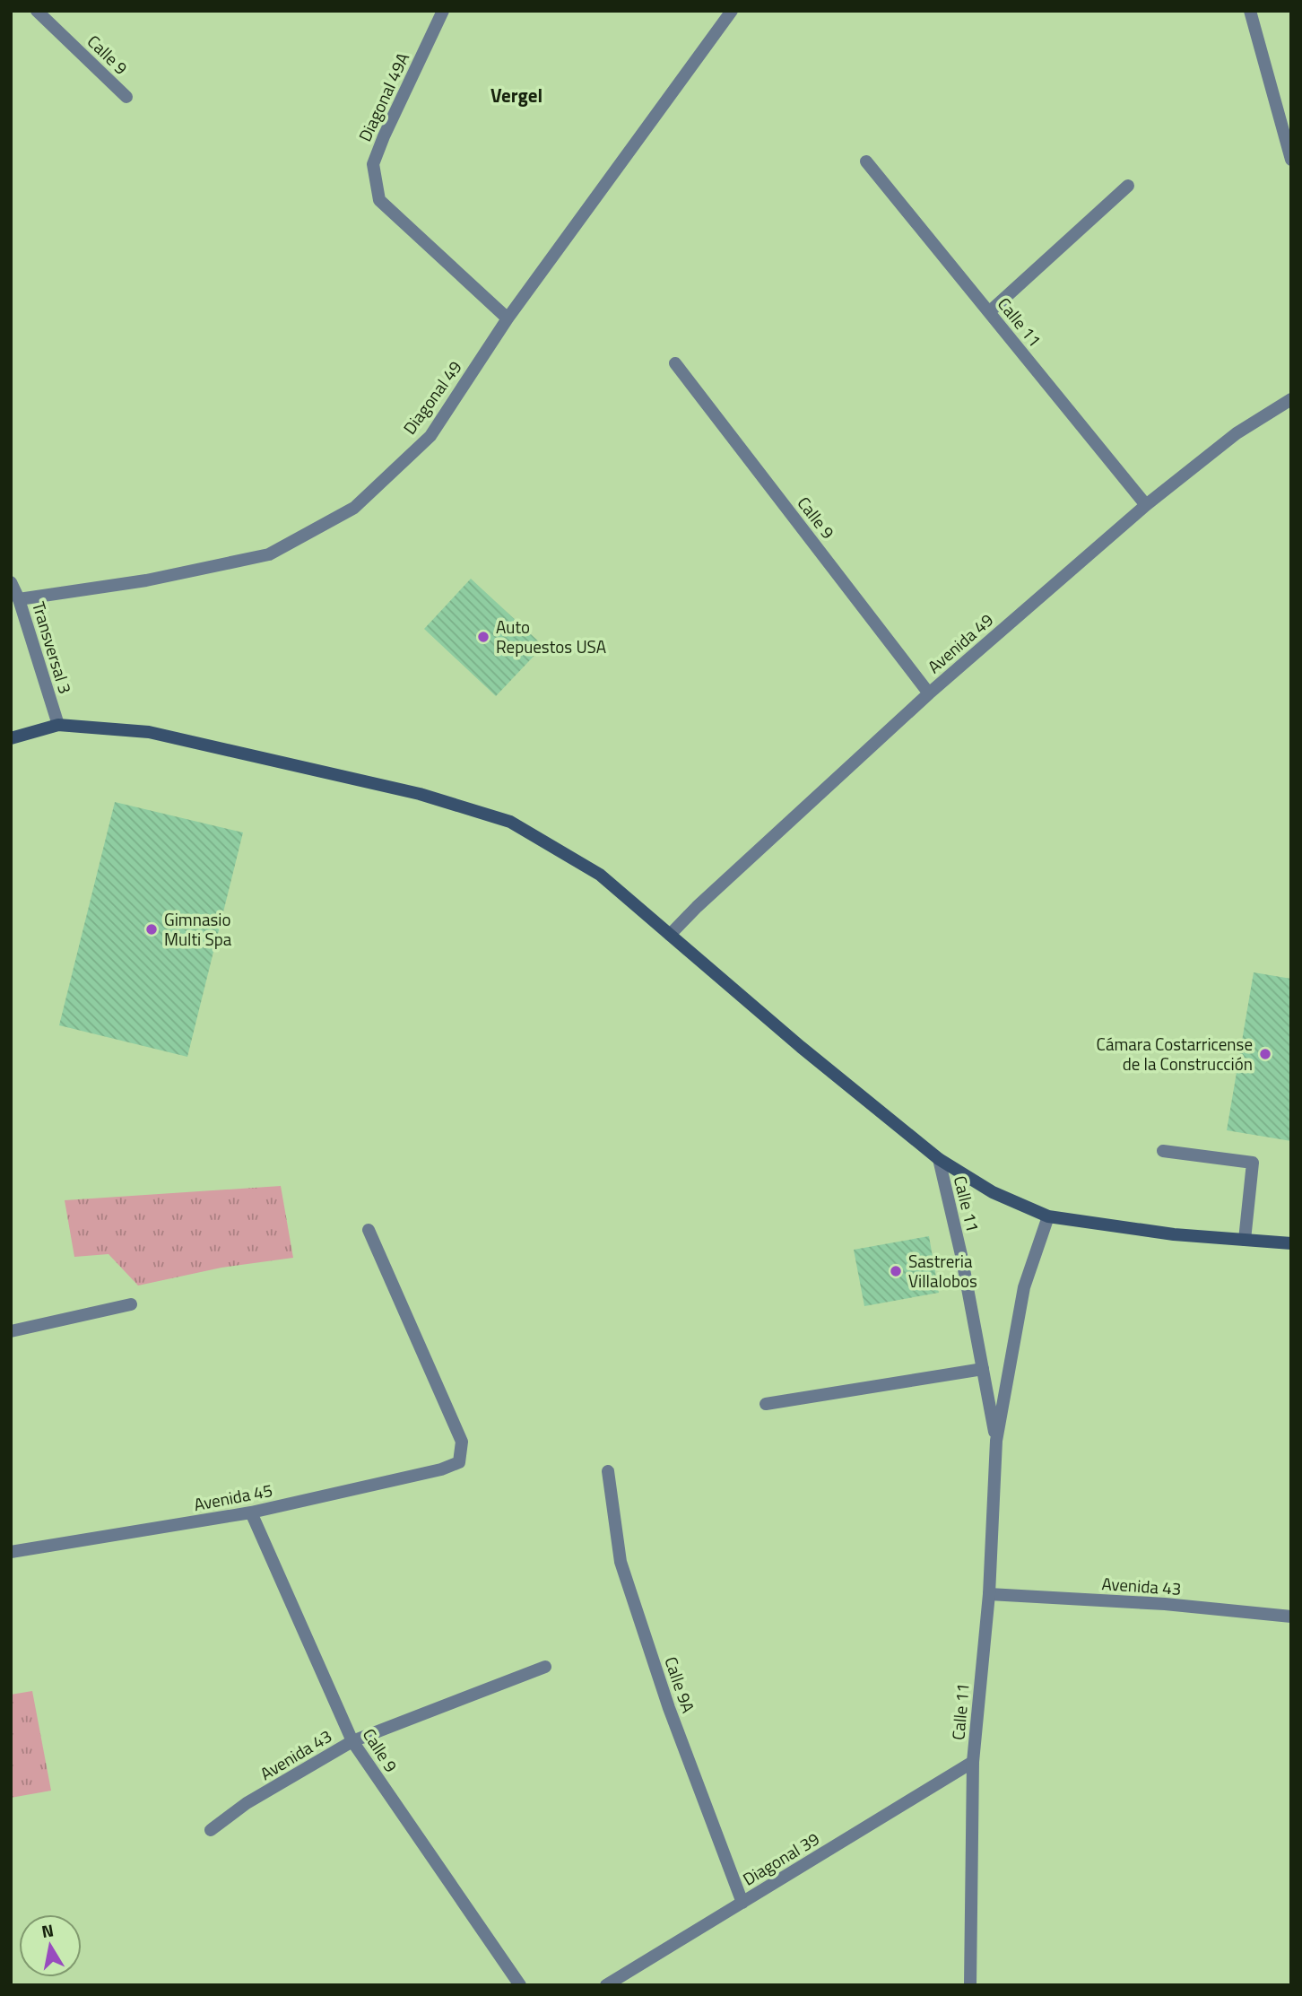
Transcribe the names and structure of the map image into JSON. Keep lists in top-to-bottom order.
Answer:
{
  "streets": {
    "street": [
      "Calle 9",
      "Diagonal 49A",
      "Calle 11",
      "Diagonal 49",
      "Avenida 49",
      "Transversal 3",
      "Avenida 45",
      "Avenida 43",
      "Calle 9A",
      "Diagonal 39"
    ]
  },
  "crossings": [
    ["Calle 9", "Avenida 49"],
    ["Calle 9", "Avenida 45"],
    ["Calle 9", "Avenida 43"],
    ["Diagonal 49A", "Diagonal 49"],
    ["Calle 11", "Avenida 49"],
    ["Calle 11", "Avenida 43"],
    ["Calle 11", "Diagonal 39"],
    ["Diagonal 49", "Transversal 3"],
    ["Calle 9A", "Diagonal 39"]
  ],
  "districts": ["Vergel"],
  "places": [
    "Auto Repuestos USA",
    "Gimnasio Multi Spa",
    "Cámara Costarricense de la Construcción",
    "Sastreria Villalobos"
  ],
  "north": "top"
}
